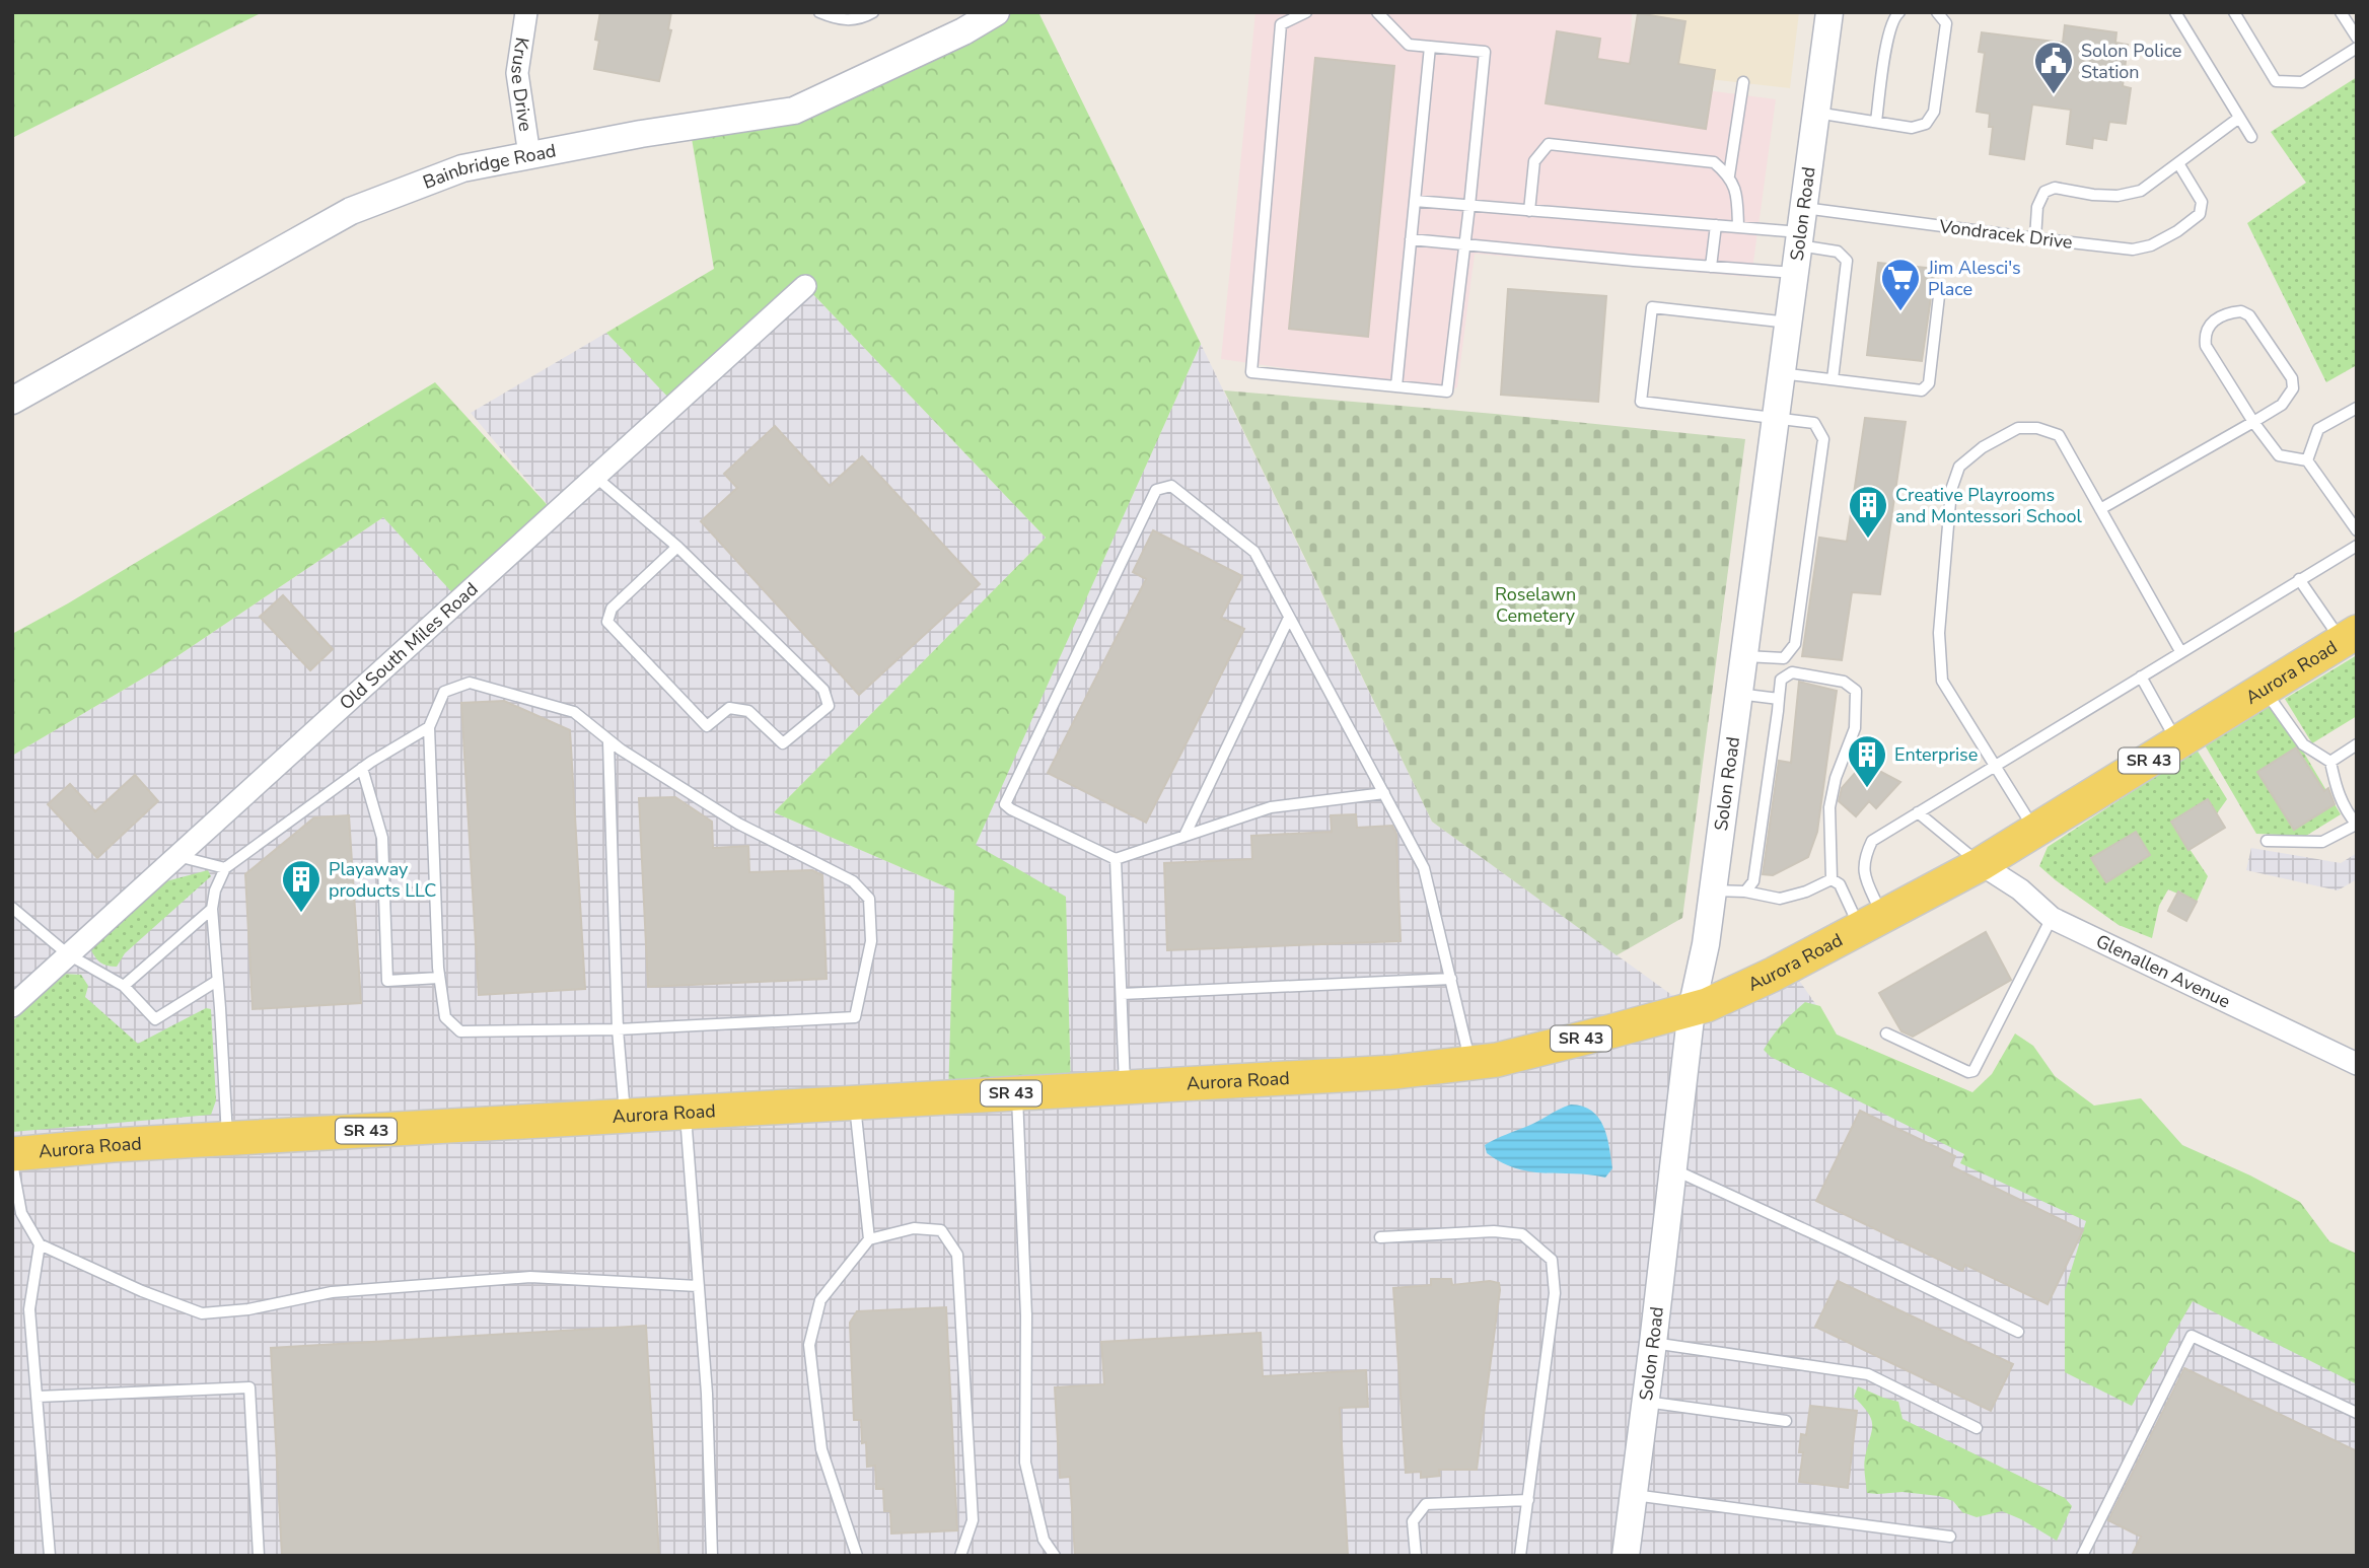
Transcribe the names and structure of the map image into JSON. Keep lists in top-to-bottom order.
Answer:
{
  "streets": {
    "main road": ["Aurora Road", "SR 43"],
    "street": [
      "Kruse Drive",
      "Bainbridge Road",
      "Solon Road",
      "Old South Miles Road",
      "Glenallen Avenue"
    ],
    "lane": ["Vondracek Drive"]
  },
  "crossings": [
    ["Kruse Drive", "Bainbridge Road"],
    ["Solon Road", "Vondracek Drive"],
    ["Solon Road", "Aurora Road"],
    ["Aurora Road", "Glenallen Avenue"]
  ],
  "parks": ["Roselawn Cemetery"],
  "places": {
    "public building": ["Solon Police Station"],
    "supermarket": ["Jim Alesci's Place"],
    "building": ["Creative Playrooms and Montessori School", "Enterprise", "Playaway products LLC"]
  }
}
